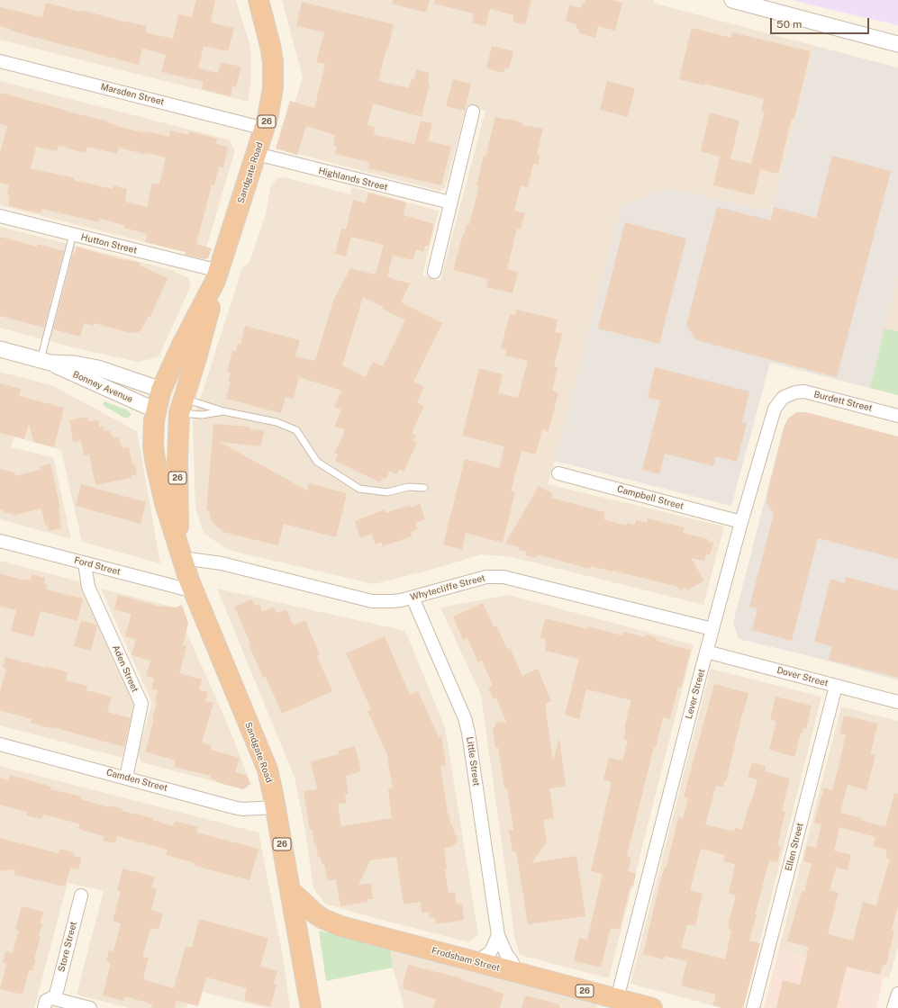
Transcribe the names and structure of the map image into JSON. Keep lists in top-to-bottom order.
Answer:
{
  "streets": {
    "highway": ["26", "Sandgate Road", "Frodsham Street"],
    "street": [
      "Marsden Street",
      "Highlands Street",
      "Hutton Street",
      "Bonney Avenue",
      "Burdett Street",
      "Campbell Street",
      "Ford Street",
      "Whytecliffe Street",
      "Aden Street",
      "Dover Street",
      "Lever Street",
      "Little Street",
      "Camden Street",
      "Ellen Street",
      "Store Street"
    ]
  },
  "crossings": [
    ["Marsden Street", "Sandgate Road"],
    ["Sandgate Road", "Highlands Street"],
    ["Sandgate Road", "Hutton Street"],
    ["Sandgate Road", "Bonney Avenue"],
    ["Sandgate Road", "Ford Street"],
    ["Sandgate Road", "Whytecliffe Street"],
    ["Sandgate Road", "Camden Street"],
    ["Sandgate Road", "Frodsham Street"],
    ["Burdett Street", "Lever Street"],
    ["Campbell Street", "Lever Street"],
    ["Ford Street", "Aden Street"],
    ["Whytecliffe Street", "Lever Street"],
    ["Whytecliffe Street", "Little Street"],
    ["Aden Street", "Camden Street"],
    ["Dover Street", "Lever Street"],
    ["Dover Street", "Ellen Street"],
    ["Lever Street", "Frodsham Street"],
    ["Little Street", "Frodsham Street"]
  ],
  "scale_bar": "50 m"
}
